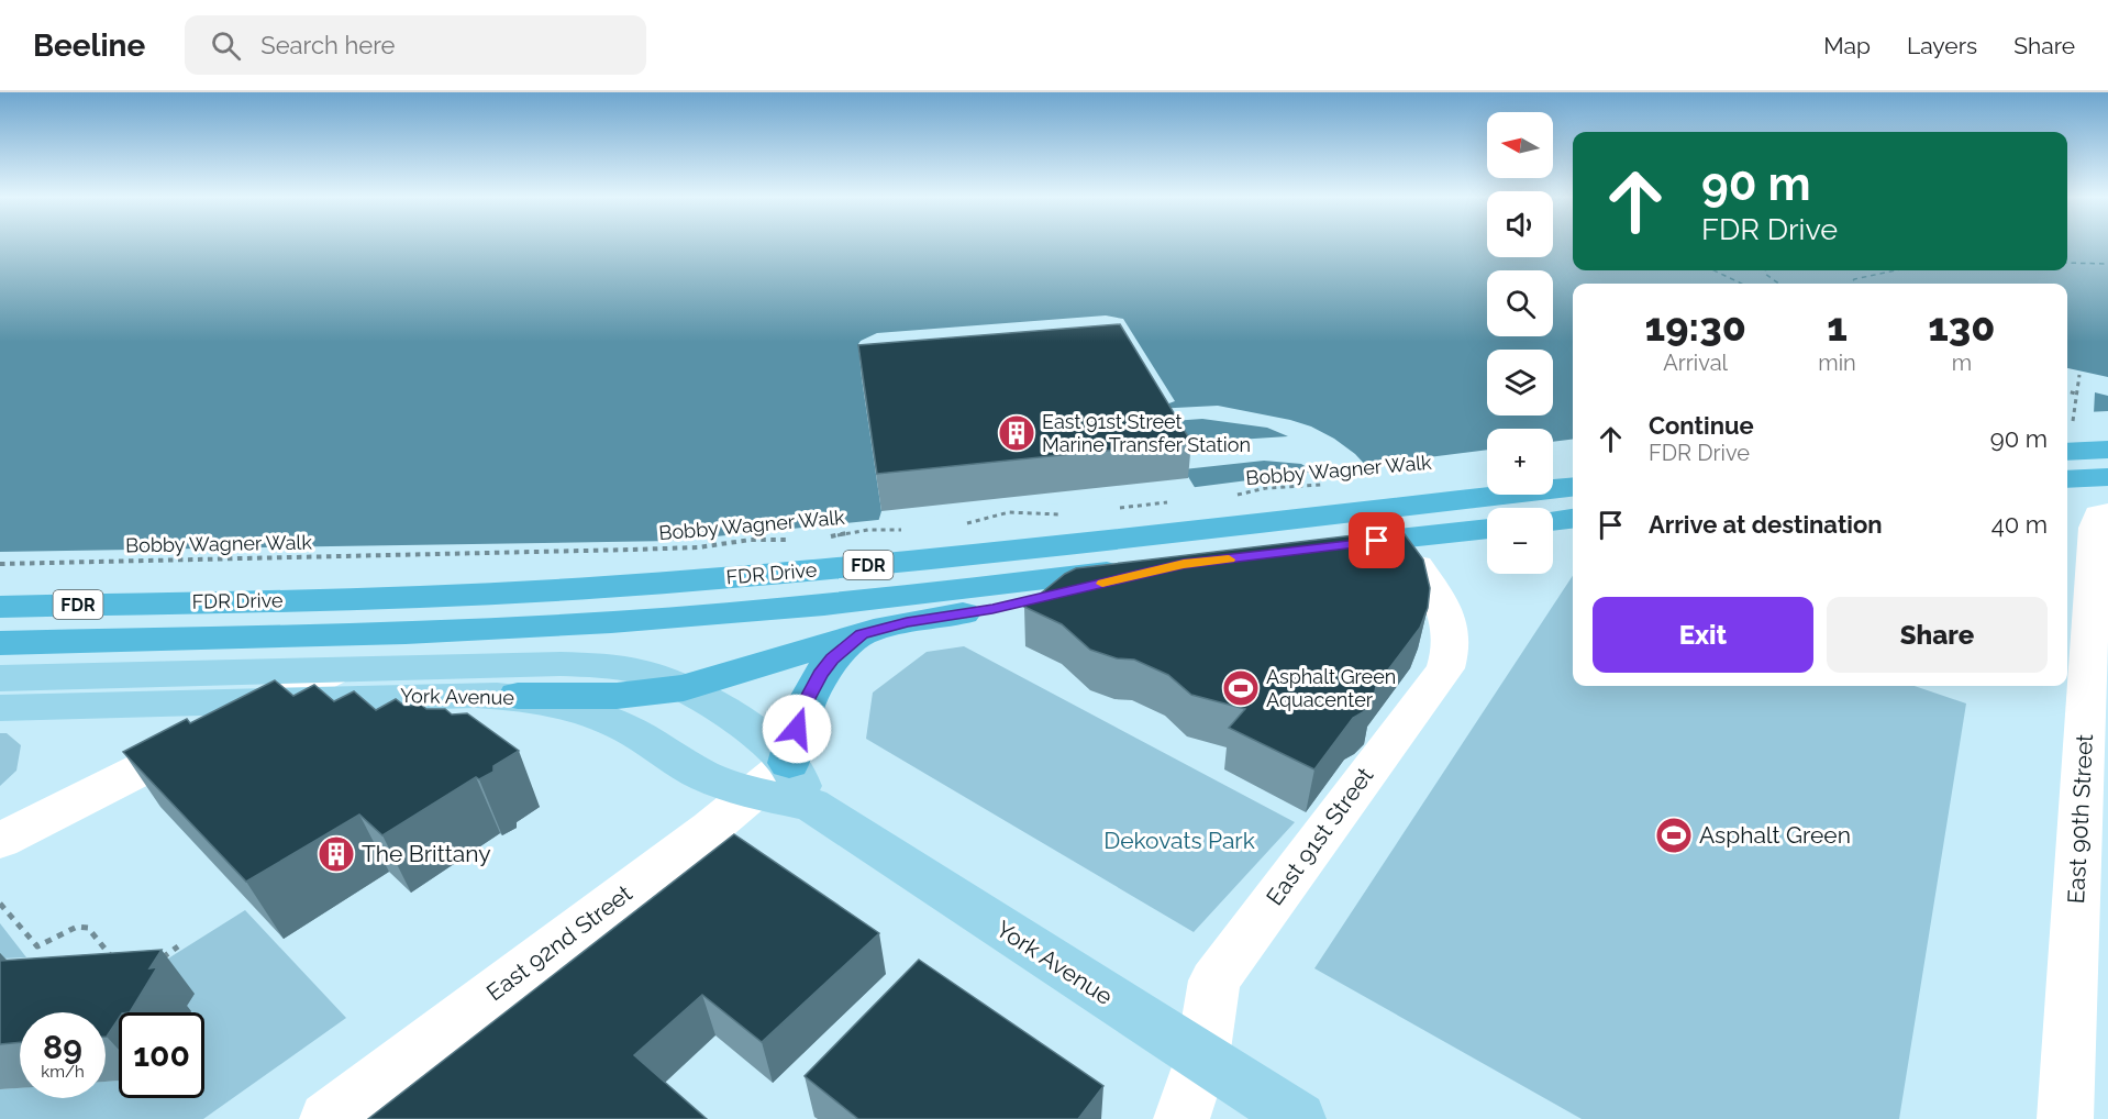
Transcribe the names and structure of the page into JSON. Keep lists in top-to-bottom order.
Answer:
{
  "streets": {
    "highway": ["FDR", "FDR Drive"],
    "main road": ["York Avenue"],
    "street": ["East 90th Street", "East 91st Street", "East 92nd Street"],
    "path": ["Bobby Wagner Walk"]
  },
  "crossings": [
    ["York Avenue", "East 91st Street"],
    ["York Avenue", "East 92nd Street"]
  ],
  "parks": ["Dekovats Park"],
  "places": {
    "building": ["East 91st Street Marine Transfer Station", "The Brittany"],
    "sports": ["Asphalt Green Aquacenter", "Asphalt Green"]
  },
  "north": "left",
  "page": {
    "header": "Beeline",
    "search": "Search here",
    "nav": ["Map", "Layers", "Share"],
    "map_buttons": ["+", "−"],
    "turn": ["90 m", "FDR Drive"],
    "eta": [
      "19:30",
      "Arrival",
      "1",
      "min",
      "130",
      "m"
    ],
    "list": [
      {
        "name": "Continue",
        "note": "FDR Drive",
        "value": "90 m"
      },
      {
        "name": "Arrive at destination",
        "value": "40 m"
      }
    ],
    "buttons": ["Exit", "Share"],
    "speed": "89 km/h",
    "limit": "100"
  }
}
